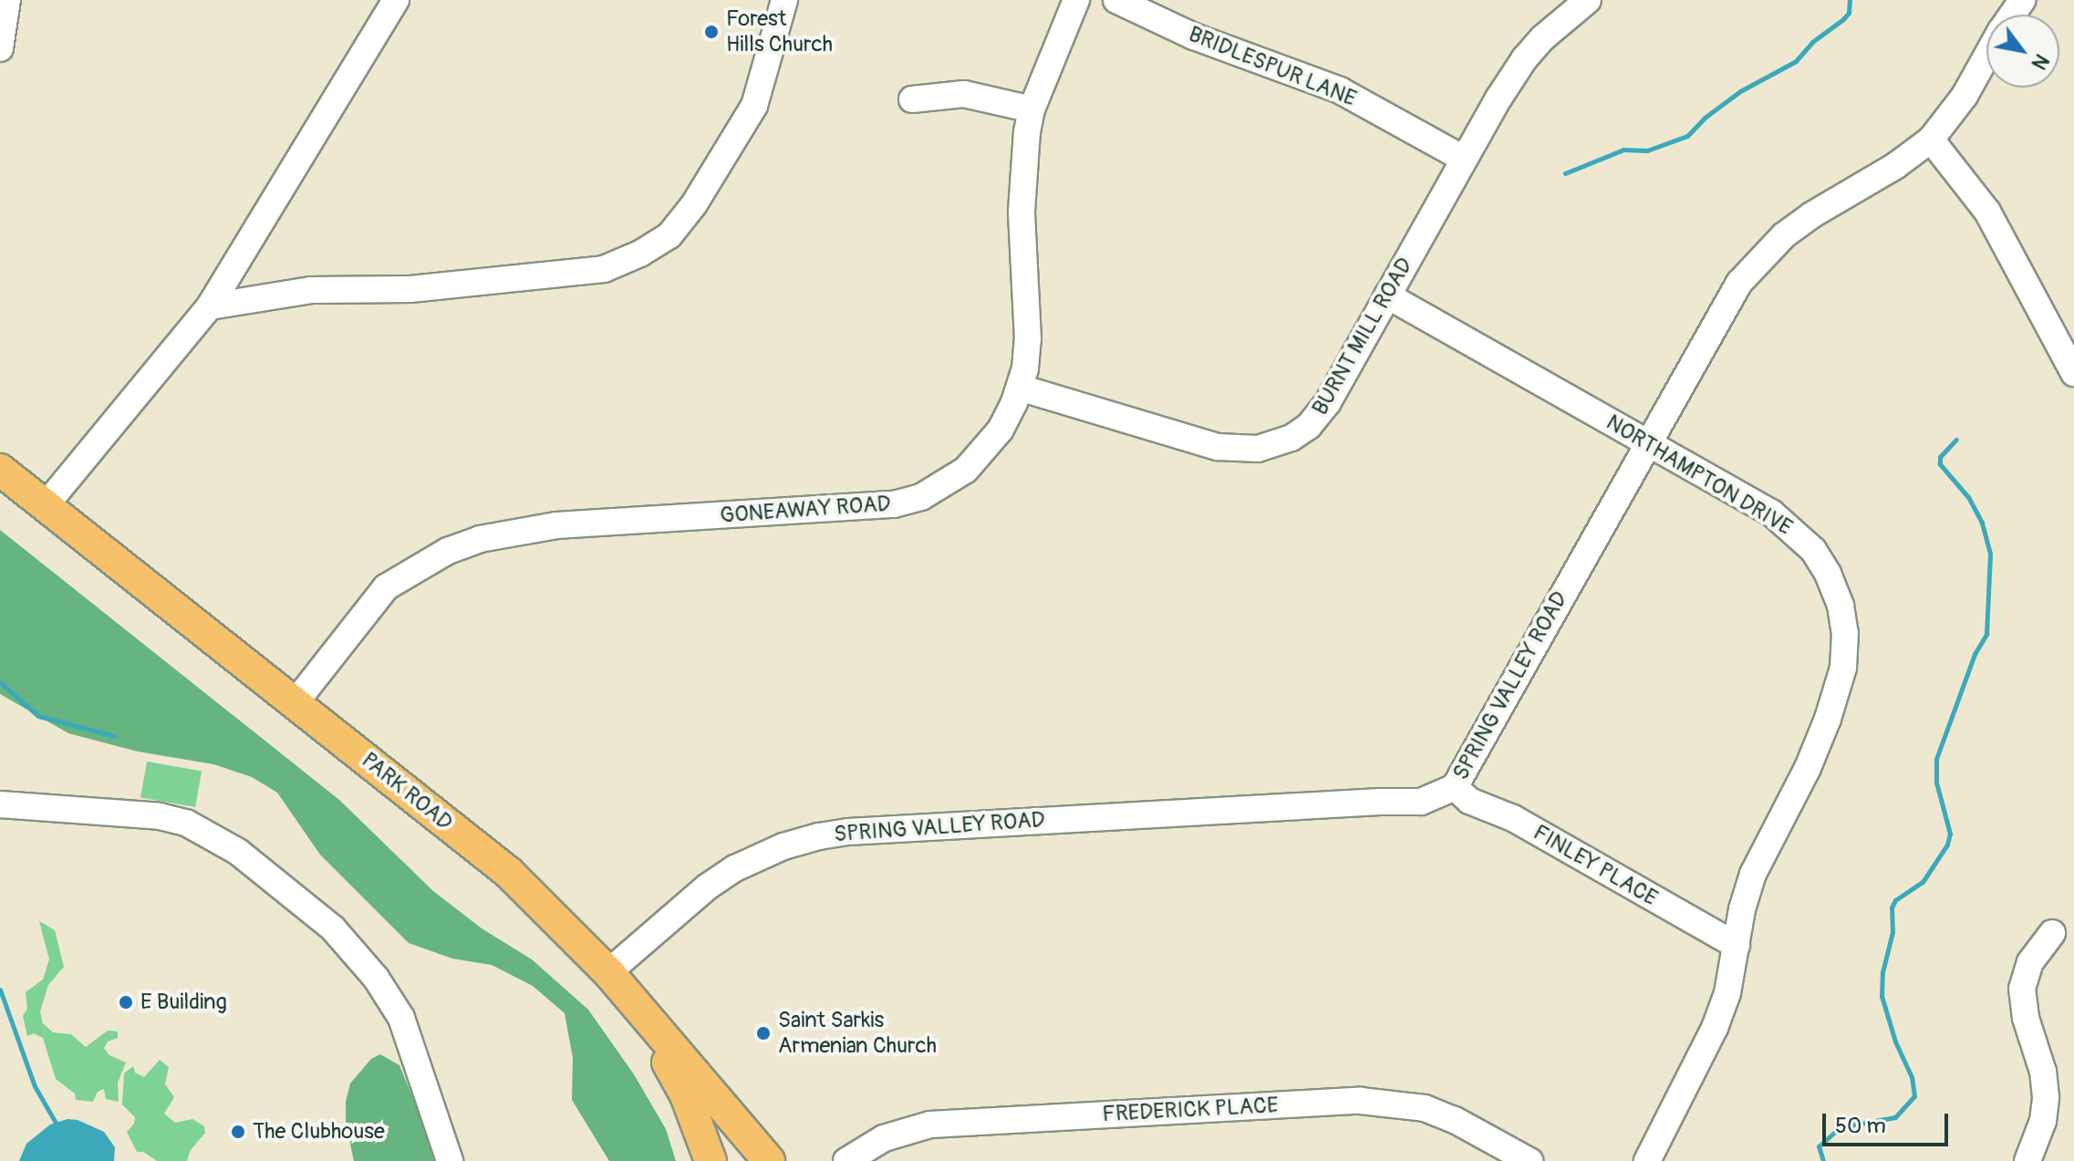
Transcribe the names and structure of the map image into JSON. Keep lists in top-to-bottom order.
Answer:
{
  "streets": {
    "main road": ["PARK ROAD"],
    "street": [
      "BRIDLESPUR LANE",
      "BURNT MILL ROAD",
      "NORTHAMPTON DRIVE",
      "GONEAWAY ROAD",
      "SPRING VALLEY ROAD",
      "FINLEY PLACE",
      "FREDERICK PLACE"
    ]
  },
  "crossings": [
    ["BRIDLESPUR LANE", "BURNT MILL ROAD"],
    ["BURNT MILL ROAD", "NORTHAMPTON DRIVE"],
    ["BURNT MILL ROAD", "GONEAWAY ROAD"],
    ["NORTHAMPTON DRIVE", "SPRING VALLEY ROAD"],
    ["NORTHAMPTON DRIVE", "FINLEY PLACE"],
    ["GONEAWAY ROAD", "PARK ROAD"],
    ["SPRING VALLEY ROAD", "PARK ROAD"],
    ["SPRING VALLEY ROAD", "FINLEY PLACE"]
  ],
  "places": [
    "Forest Hills Church",
    "E Building",
    "Saint Sarkis Armenian Church",
    "The Clubhouse"
  ],
  "scale_bar": "50 m",
  "north": "bottom right"
}
